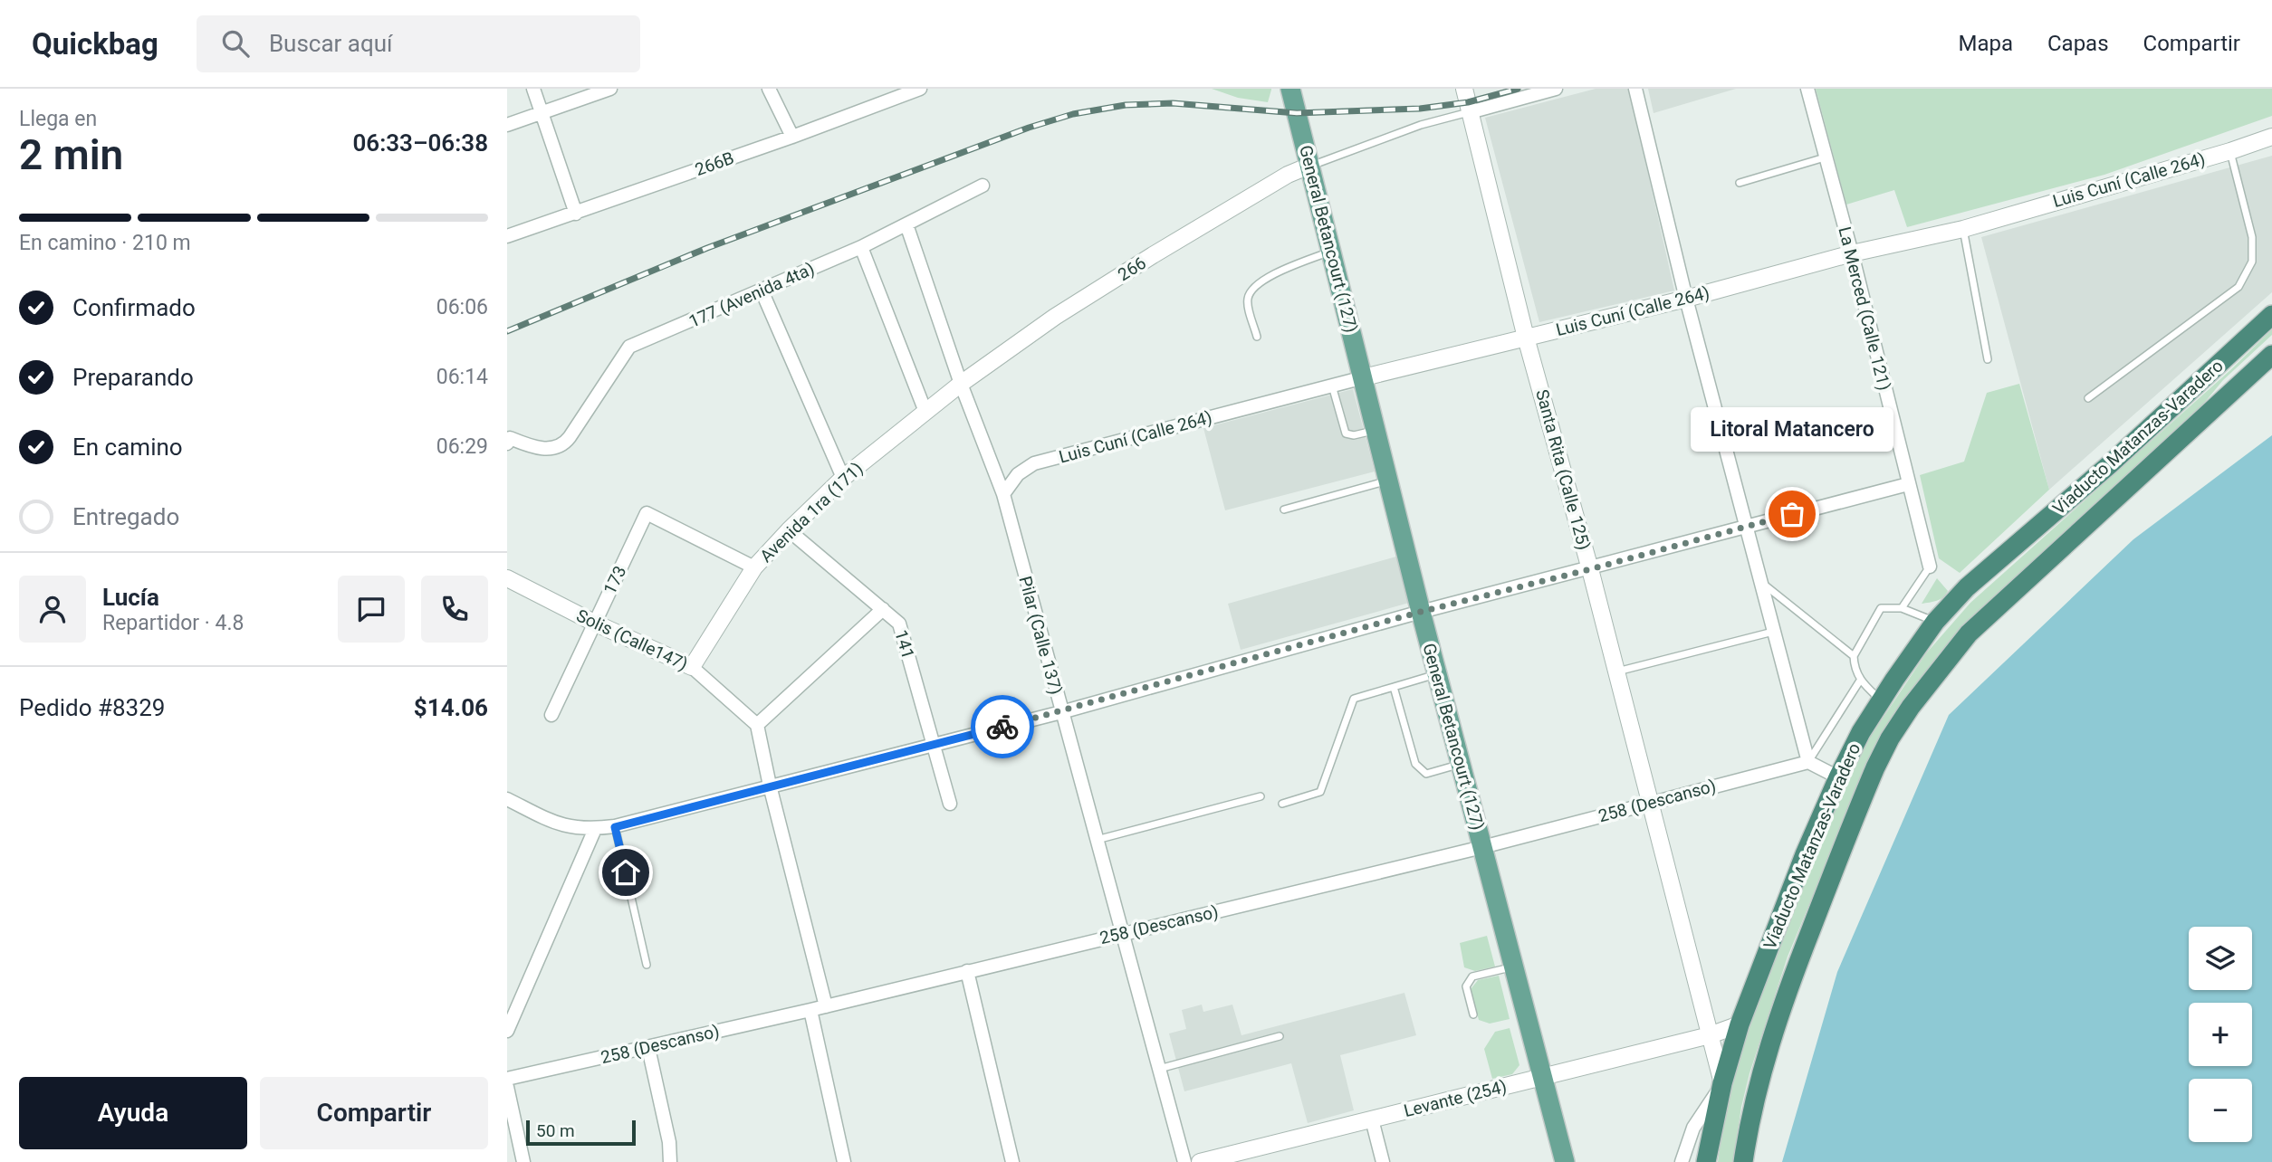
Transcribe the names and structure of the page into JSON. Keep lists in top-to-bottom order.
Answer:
{
  "streets": {
    "highway": ["Viaducto Matanzas-Varadero"],
    "main road": ["General Betancourt (127)"],
    "street": [
      "266B",
      "Luis Cuní (Calle 264)",
      "266",
      "177 (Avenida 4ta)",
      "La Merced (Calle 121)",
      "Santa Rita (Calle 125)",
      "Avenida 1ra (171)",
      "173",
      "Pilar (Calle 137)",
      "Solis (Calle147)",
      "141",
      "258 (Descanso)",
      "Levante (254)"
    ]
  },
  "crossings": [
    ["Luis Cuní (Calle 264)", "General Betancourt (127)"],
    ["Luis Cuní (Calle 264)", "La Merced (Calle 121)"],
    ["Luis Cuní (Calle 264)", "Santa Rita (Calle 125)"],
    ["Luis Cuní (Calle 264)", "Pilar (Calle 137)"],
    ["General Betancourt (127)", "266"],
    ["General Betancourt (127)", "258 (Descanso)"],
    ["General Betancourt (127)", "Levante (254)"],
    ["266", "Avenida 1ra (171)"],
    ["266", "Pilar (Calle 137)"],
    ["177 (Avenida 4ta)", "Pilar (Calle 137)"],
    ["Viaducto Matanzas-Varadero", "Santa Rita (Calle 125)"],
    ["Viaducto Matanzas-Varadero", "Levante (254)"],
    ["Santa Rita (Calle 125)", "258 (Descanso)"],
    ["Santa Rita (Calle 125)", "Levante (254)"],
    ["Avenida 1ra (171)", "173"],
    ["Avenida 1ra (171)", "Pilar (Calle 137)"],
    ["Avenida 1ra (171)", "Solis (Calle147)"],
    ["Avenida 1ra (171)", "141"],
    ["173", "Solis (Calle147)"],
    ["Pilar (Calle 137)", "258 (Descanso)"]
  ],
  "places": ["Litoral Matancero"],
  "scale_bar": "50 m",
  "page": {
    "header": "Quickbag",
    "search": "Buscar aquí",
    "nav": ["Mapa", "Capas", "Compartir"],
    "heading": ["2 min", "Llega en", "06:33–06:38"],
    "panel": [
      "Lucía",
      "Repartidor · 4.8",
      "Pedido #8329",
      "$14.06"
    ],
    "bar": "En camino · 210 m",
    "list": [
      ["Confirmado", "06:06"],
      ["Preparando", "06:14"],
      ["En camino", "06:29"],
      "Entregado"
    ],
    "bubble": "Litoral Matancero",
    "map_buttons": ["+", "−"],
    "buttons": ["Ayuda", "Compartir"],
    "scale": "50 m"
  }
}
